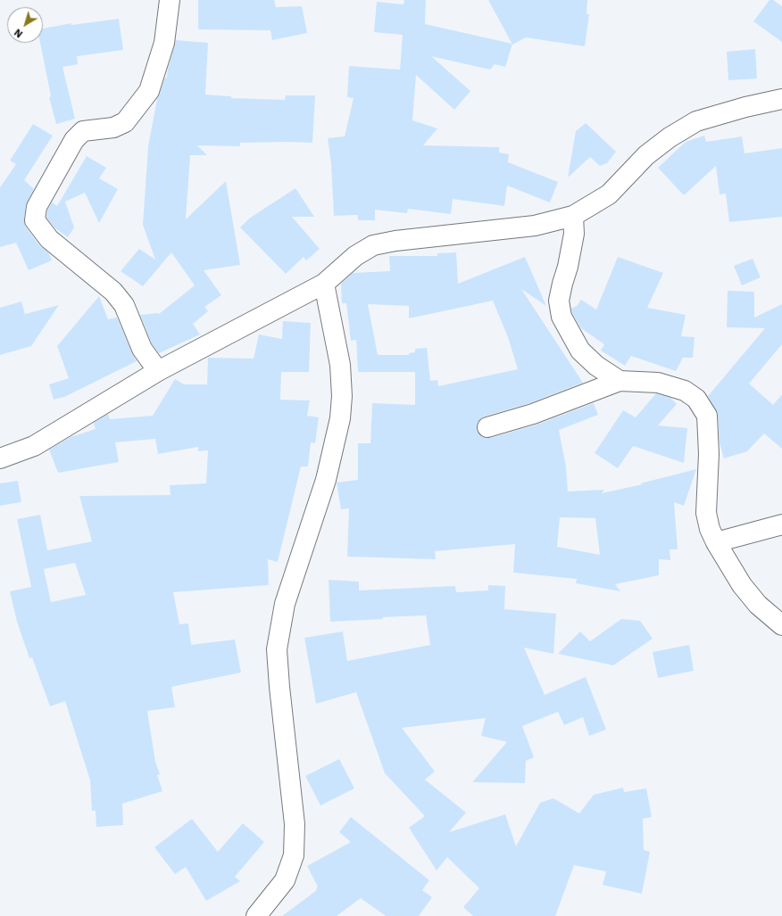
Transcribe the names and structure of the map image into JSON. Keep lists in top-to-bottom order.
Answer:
{
  "north": "bottom left"
}
